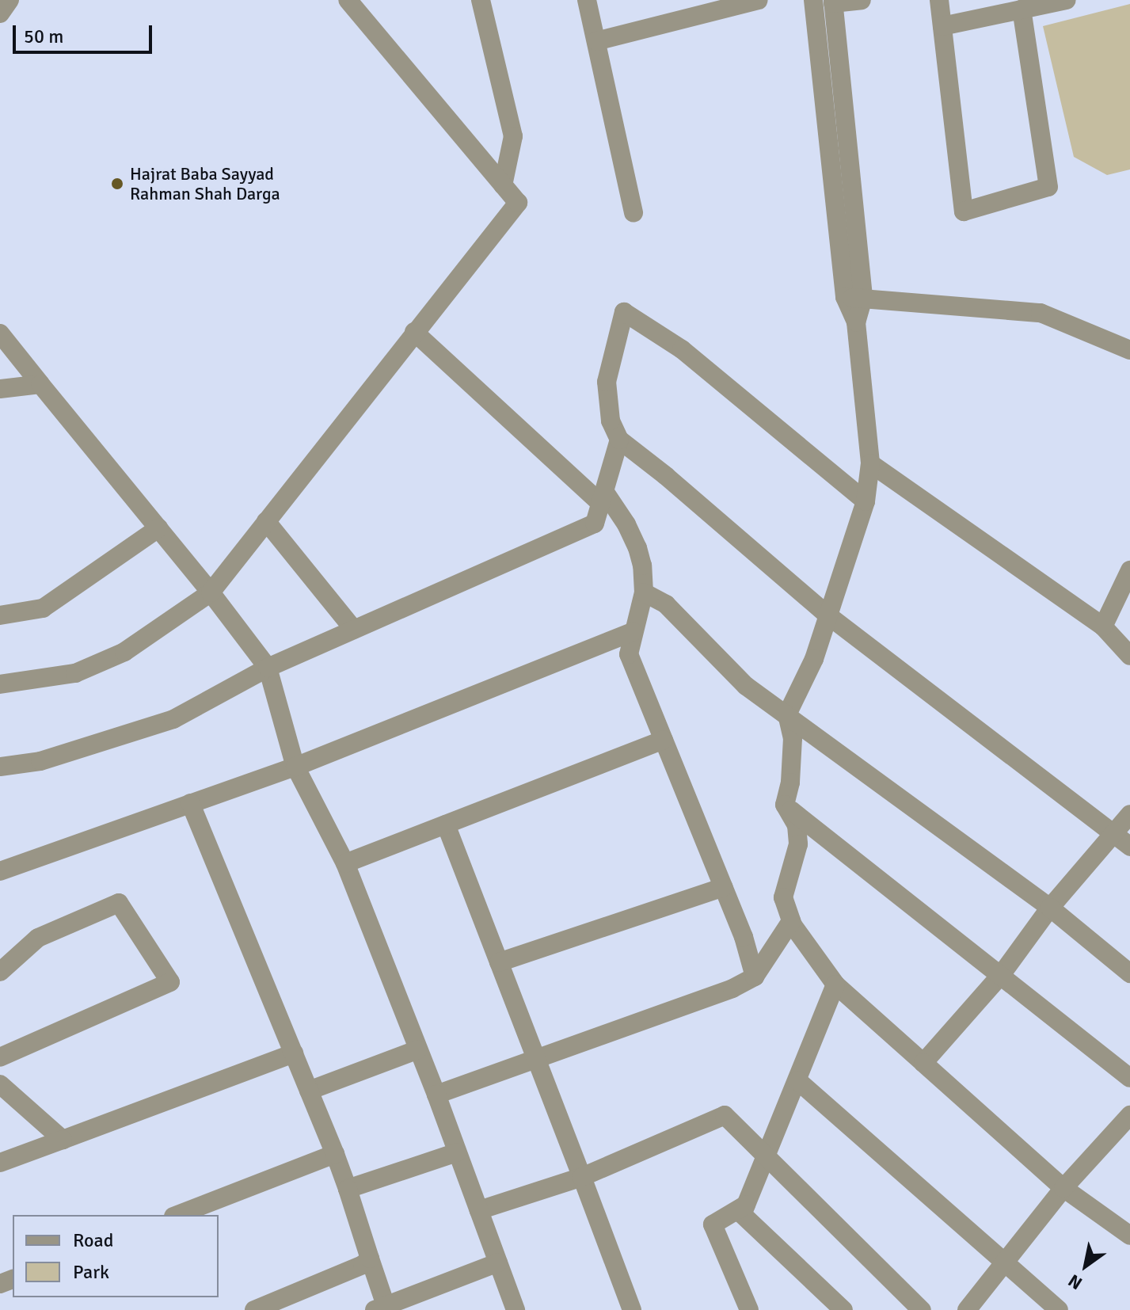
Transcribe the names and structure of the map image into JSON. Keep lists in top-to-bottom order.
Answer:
{
  "places": ["Hajrat Baba Sayyad Rahman Shah Darga"],
  "legend": ["Road", "Park"],
  "scale_bar": "50 m",
  "north": "bottom left"
}
